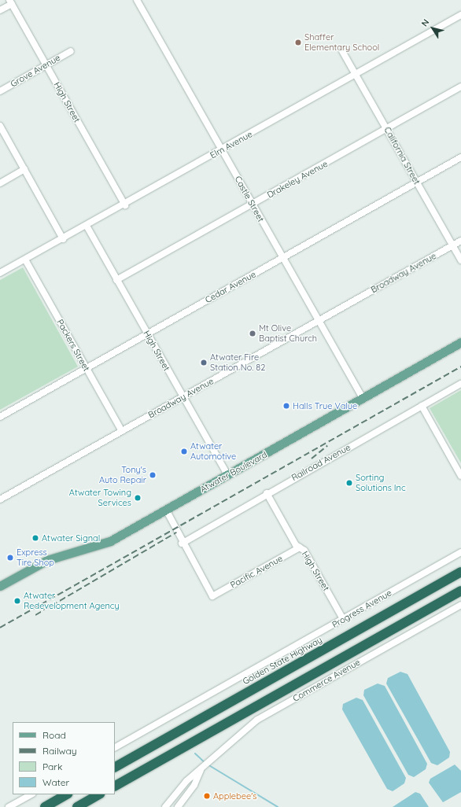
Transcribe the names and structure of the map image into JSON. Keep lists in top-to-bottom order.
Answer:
{
  "streets": {
    "highway": ["Golden State Highway"],
    "main road": ["Atwater Boulevard"],
    "street": [
      "Grove Avenue",
      "High Street",
      "Elm Avenue",
      "California Street",
      "Drakeley Avenue",
      "Castle Street",
      "Broadway Avenue",
      "Cedar Avenue",
      "Packers Street",
      "Railroad Avenue",
      "Pacific Avenue",
      "Progress Avenue",
      "Commerce Avenue"
    ]
  },
  "crossings": [
    ["Grove Avenue", "High Street"],
    ["High Street", "Elm Avenue"],
    ["High Street", "Drakeley Avenue"],
    ["High Street", "Broadway Avenue"],
    ["High Street", "Cedar Avenue"],
    ["High Street", "Railroad Avenue"],
    ["High Street", "Atwater Boulevard"],
    ["High Street", "Pacific Avenue"],
    ["High Street", "Progress Avenue"],
    ["Elm Avenue", "California Street"],
    ["Elm Avenue", "Castle Street"],
    ["Elm Avenue", "Packers Street"],
    ["California Street", "Drakeley Avenue"],
    ["California Street", "Broadway Avenue"],
    ["California Street", "Cedar Avenue"],
    ["Drakeley Avenue", "Castle Street"],
    ["Castle Street", "Broadway Avenue"],
    ["Castle Street", "Cedar Avenue"],
    ["Castle Street", "Atwater Boulevard"],
    ["Broadway Avenue", "Packers Street"],
    ["Cedar Avenue", "Packers Street"],
    ["Railroad Avenue", "Pacific Avenue"]
  ],
  "places": [
    "Shaffer Elementary School",
    "Mt Olive Baptist Church",
    "Atwater Fire Station No. 82",
    "Halls True Value",
    "Atwater Automotive",
    "Tony's Auto Repair",
    "Sorting Solutions Inc",
    "Atwater Towing Services",
    "Atwater Signal",
    "Express Tire Shop",
    "Atwater Redevelopment Agency",
    "Applebee's"
  ],
  "legend": [
    "Road",
    "Railway",
    "Park",
    "Water"
  ],
  "north": "top left"
}
